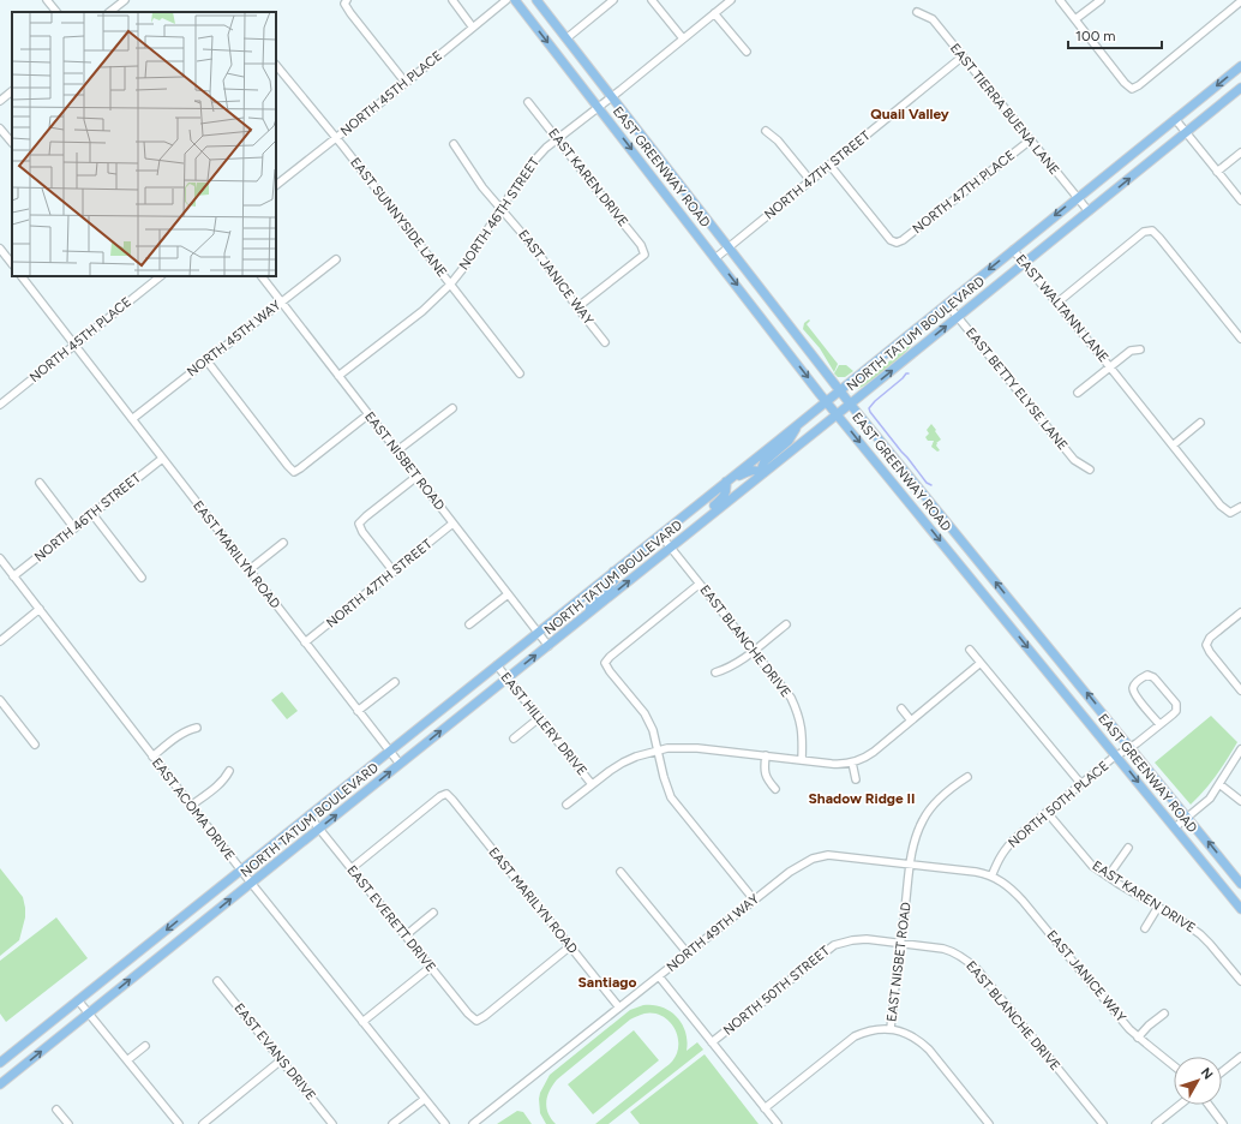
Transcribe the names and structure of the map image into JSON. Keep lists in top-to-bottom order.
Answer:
{
  "streets": {
    "main road": ["EAST GREENWAY ROAD", "NORTH TATUM BOULEVARD"],
    "street": [
      "NORTH 45TH PLACE",
      "EAST TIERRA BUENA LANE",
      "NORTH 47TH STREET",
      "EAST KAREN DRIVE",
      "NORTH 47TH PLACE",
      "NORTH 46TH STREET",
      "EAST SUNNYSIDE LANE",
      "EAST JANICE WAY",
      "EAST WALTANN LANE",
      "NORTH 45TH WAY",
      "EAST BETTY ELYSE LANE",
      "EAST NISBET ROAD",
      "EAST MARILYN ROAD",
      "EAST BLANCHE DRIVE",
      "EAST HILLERY DRIVE",
      "NORTH 50TH PLACE",
      "EAST ACOMA DRIVE",
      "EAST EVERETT DRIVE",
      "NORTH 49TH WAY",
      "NORTH 50TH STREET",
      "EAST EVANS DRIVE"
    ]
  },
  "crossings": [
    ["NORTH 45TH PLACE", "EAST SUNNYSIDE LANE"],
    ["NORTH 45TH PLACE", "EAST MARILYN ROAD"],
    ["EAST TIERRA BUENA LANE", "NORTH 47TH STREET"],
    ["EAST TIERRA BUENA LANE", "NORTH 47TH PLACE"],
    ["EAST TIERRA BUENA LANE", "NORTH TATUM BOULEVARD"],
    ["EAST GREENWAY ROAD", "NORTH 47TH STREET"],
    ["EAST GREENWAY ROAD", "NORTH 46TH STREET"],
    ["EAST GREENWAY ROAD", "NORTH TATUM BOULEVARD"],
    ["EAST GREENWAY ROAD", "NORTH 50TH PLACE"],
    ["NORTH 47TH STREET", "NORTH 47TH PLACE"],
    ["NORTH 47TH STREET", "EAST NISBET ROAD"],
    ["NORTH 47TH STREET", "EAST MARILYN ROAD"],
    ["EAST KAREN DRIVE", "NORTH 46TH STREET"],
    ["EAST KAREN DRIVE", "EAST JANICE WAY"],
    ["EAST KAREN DRIVE", "NORTH 50TH PLACE"],
    ["NORTH 46TH STREET", "EAST SUNNYSIDE LANE"],
    ["NORTH 46TH STREET", "EAST JANICE WAY"],
    ["NORTH 46TH STREET", "EAST NISBET ROAD"],
    ["NORTH 46TH STREET", "EAST MARILYN ROAD"],
    ["NORTH 46TH STREET", "EAST ACOMA DRIVE"],
    ["EAST JANICE WAY", "NORTH 50TH PLACE"],
    ["EAST JANICE WAY", "NORTH 49TH WAY"],
    ["EAST WALTANN LANE", "NORTH TATUM BOULEVARD"],
    ["NORTH TATUM BOULEVARD", "EAST BETTY ELYSE LANE"],
    ["NORTH TATUM BOULEVARD", "EAST NISBET ROAD"],
    ["NORTH TATUM BOULEVARD", "EAST MARILYN ROAD"],
    ["NORTH TATUM BOULEVARD", "EAST BLANCHE DRIVE"],
    ["NORTH TATUM BOULEVARD", "EAST HILLERY DRIVE"],
    ["NORTH TATUM BOULEVARD", "EAST ACOMA DRIVE"],
    ["NORTH TATUM BOULEVARD", "EAST EVERETT DRIVE"],
    ["NORTH 45TH WAY", "EAST NISBET ROAD"],
    ["NORTH 45TH WAY", "EAST MARILYN ROAD"],
    ["EAST NISBET ROAD", "EAST BLANCHE DRIVE"],
    ["EAST NISBET ROAD", "NORTH 49TH WAY"],
    ["EAST NISBET ROAD", "NORTH 50TH STREET"],
    ["EAST MARILYN ROAD", "EAST EVERETT DRIVE"],
    ["EAST MARILYN ROAD", "NORTH 49TH WAY"],
    ["EAST BLANCHE DRIVE", "NORTH 50TH STREET"],
    ["NORTH 50TH PLACE", "NORTH 49TH WAY"]
  ],
  "districts": ["Quail Valley", "Shadow Ridge II", "Santiago"],
  "scale_bar": "100 m",
  "north": "top right"
}
